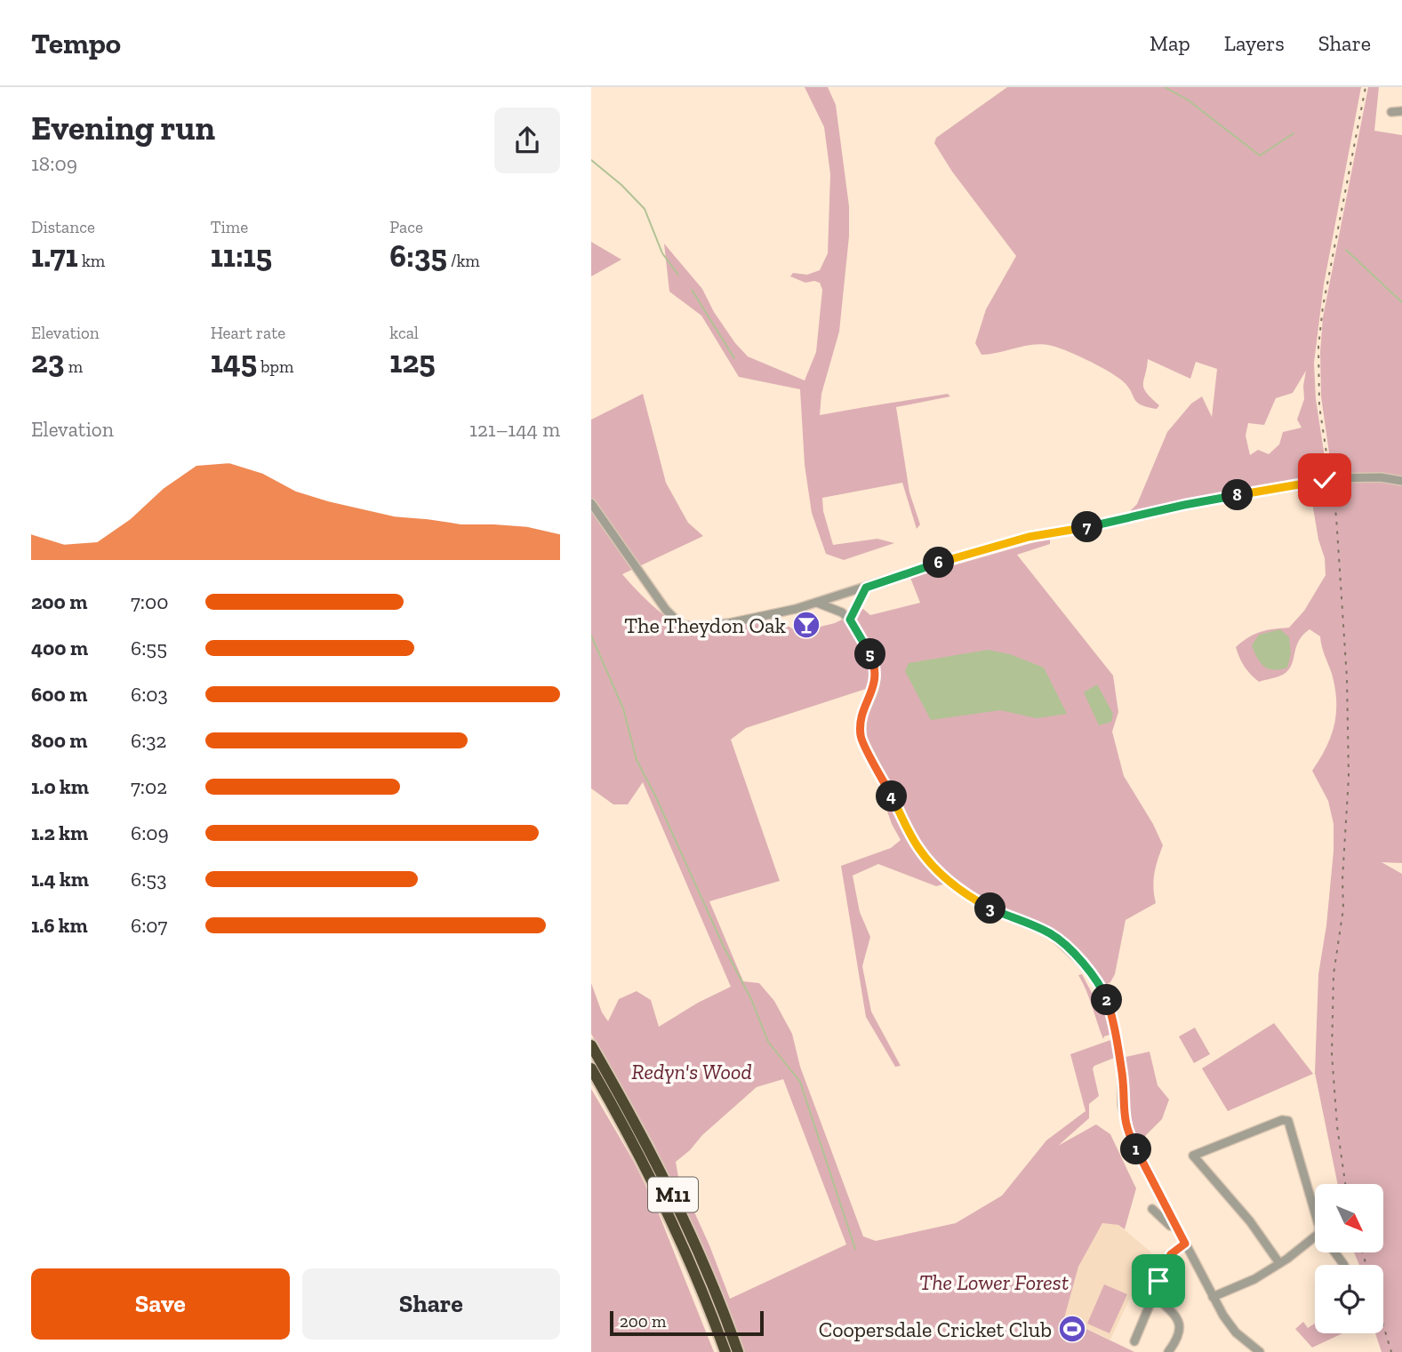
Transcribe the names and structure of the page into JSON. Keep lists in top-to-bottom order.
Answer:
{
  "streets": {
    "highway": ["M11"]
  },
  "parks": ["Redyn's Wood", "The Lower Forest"],
  "places": {
    "bar": ["The Theydon Oak"],
    "sports": ["Coopersdale Cricket Club"]
  },
  "scale_bar": "200 m",
  "north": "bottom right",
  "page": {
    "header": "Tempo",
    "nav": ["Map", "Layers", "Share"],
    "heading": ["Evening run", "18:09"],
    "stats": [
      ["Distance", "1.71 km"],
      ["Time", "11:15"],
      ["Pace", "6:35 /km"],
      ["Elevation", "23 m"],
      ["Heart rate", "145 bpm"],
      ["kcal", "125"]
    ],
    "chart": ["Elevation", "121–144 m"],
    "pins": [
      "8",
      "7",
      "6",
      "5",
      "4",
      "3",
      "2",
      "1"
    ],
    "list": [
      {
        "name": "200 m",
        "note": "7:00"
      },
      {
        "name": "400 m",
        "note": "6:55"
      },
      {
        "name": "600 m",
        "note": "6:03"
      },
      {
        "name": "800 m",
        "note": "6:32"
      },
      {
        "name": "1.0 km",
        "note": "7:02"
      },
      {
        "name": "1.2 km",
        "note": "6:09"
      },
      {
        "name": "1.4 km",
        "note": "6:53"
      },
      {
        "name": "1.6 km",
        "note": "6:07"
      }
    ],
    "buttons": ["Save", "Share"],
    "scale": "200 m"
  }
}
